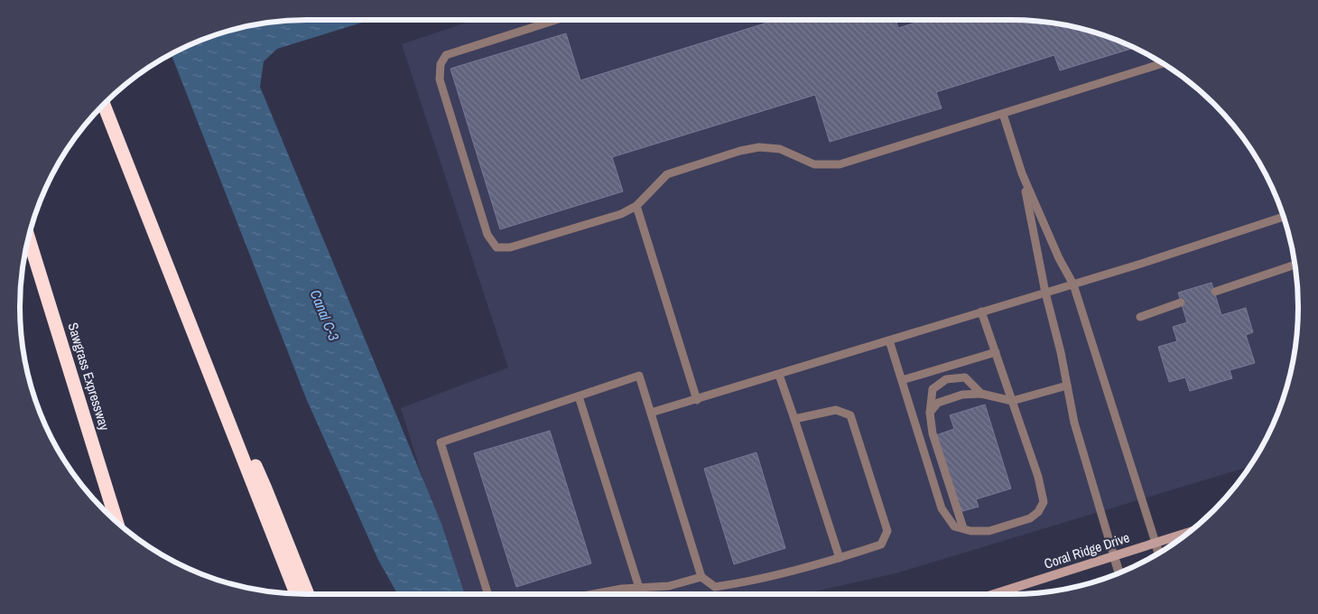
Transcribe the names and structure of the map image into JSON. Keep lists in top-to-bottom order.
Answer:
{
  "streets": {
    "highway": ["Sawgrass Expressway"],
    "main road": ["Coral Ridge Drive"]
  },
  "water": ["Canal C-3"]
}
